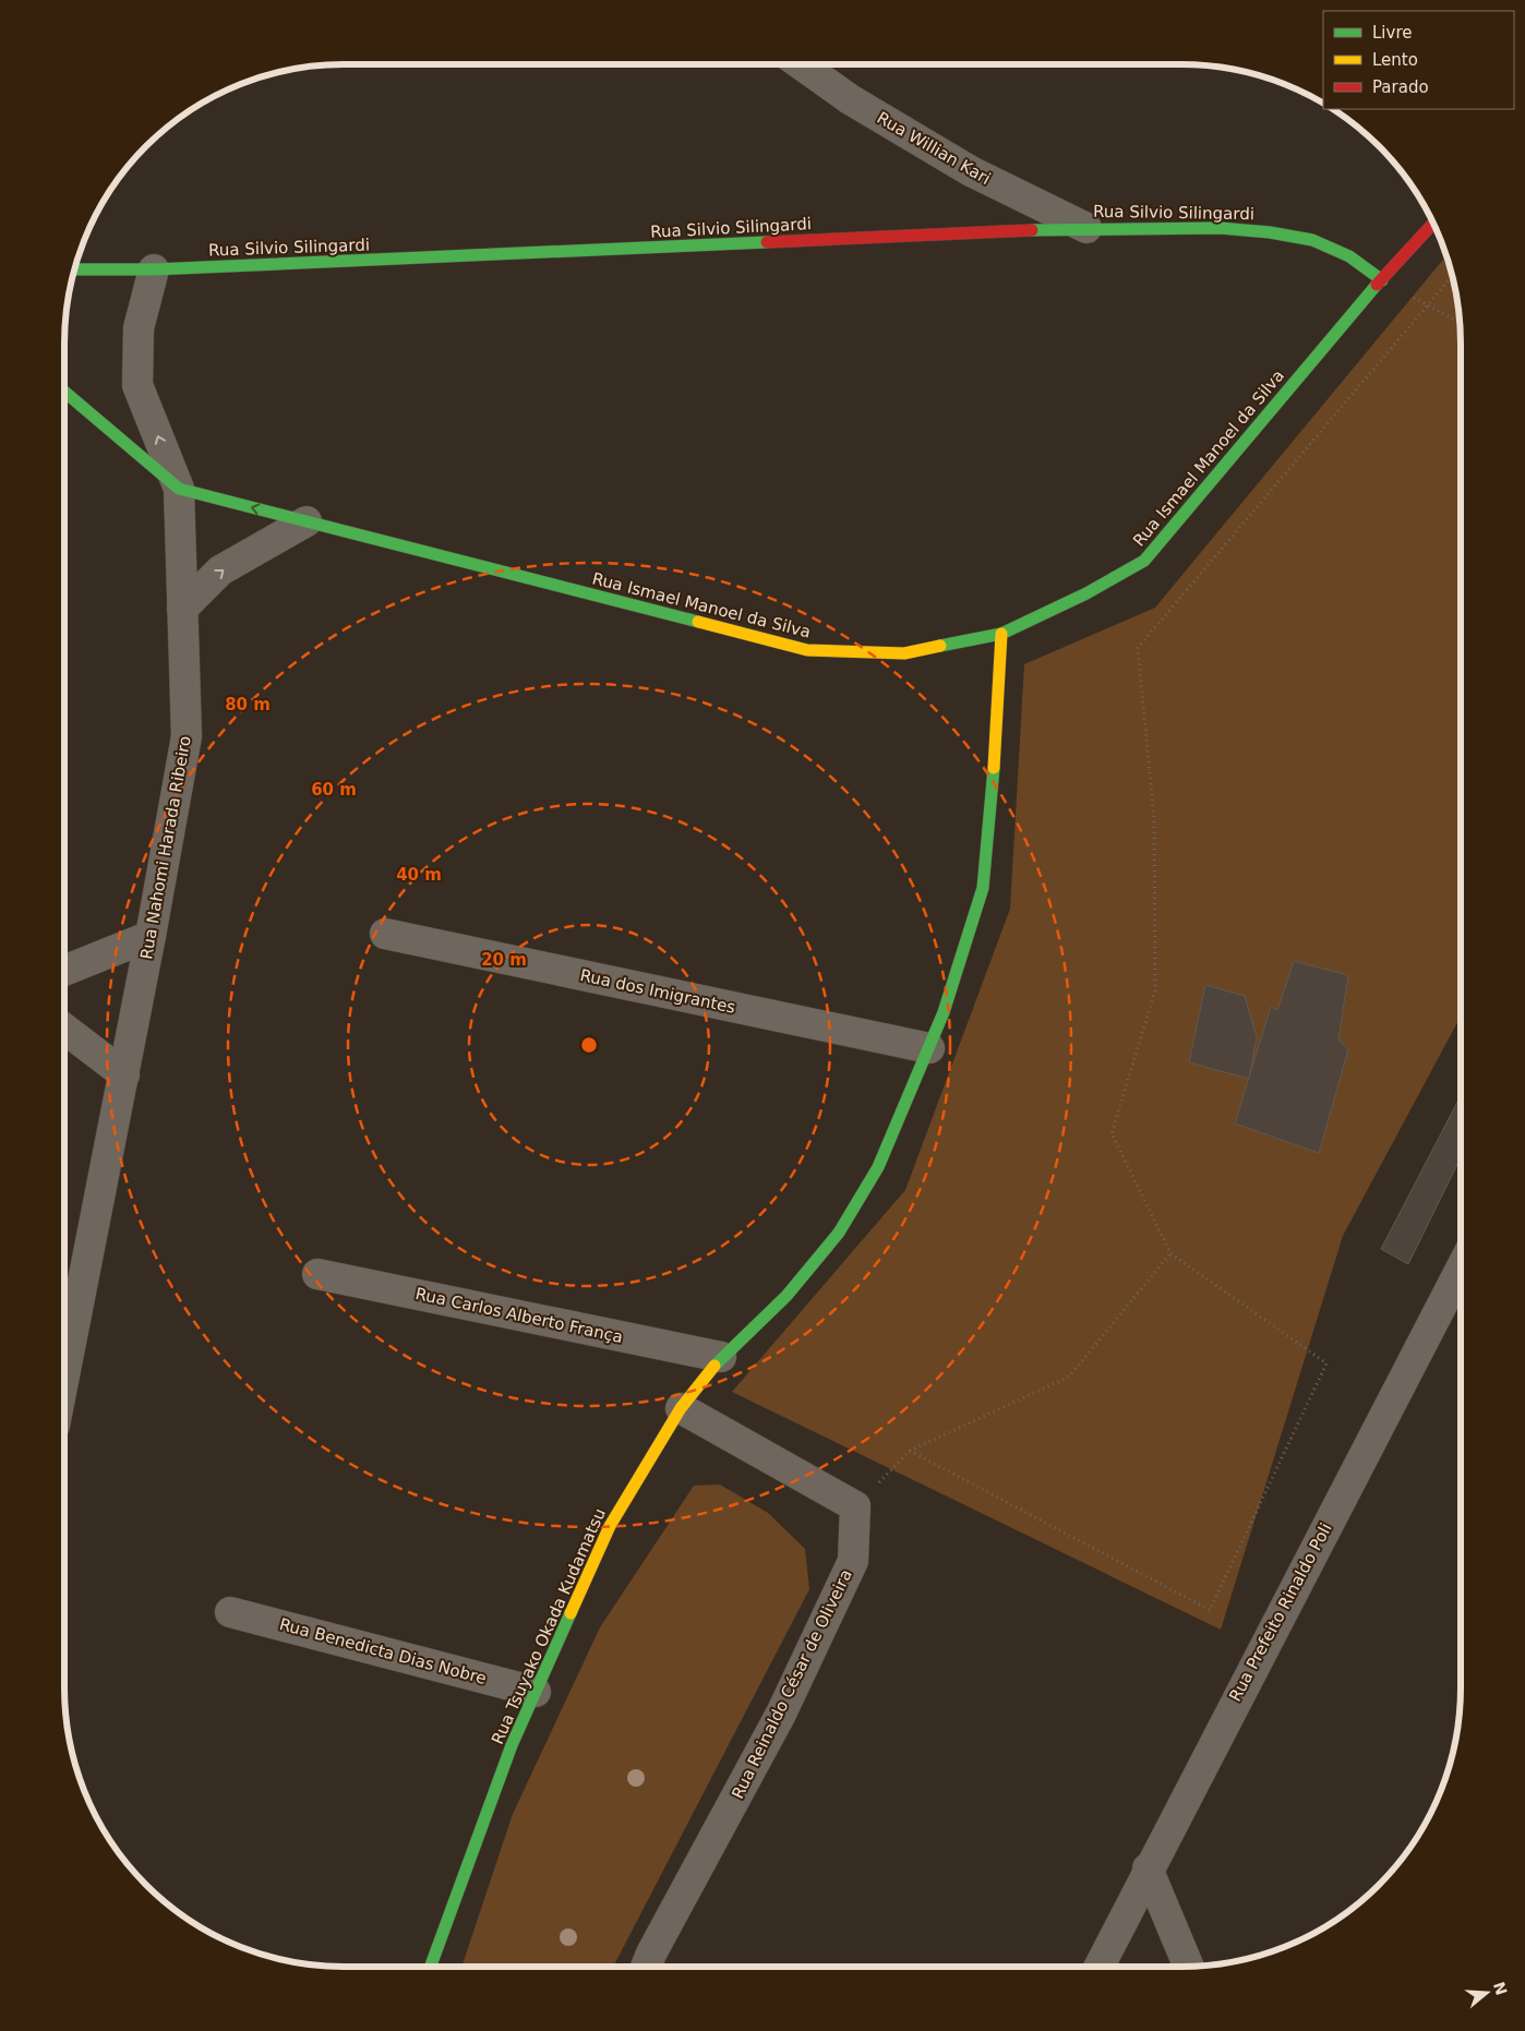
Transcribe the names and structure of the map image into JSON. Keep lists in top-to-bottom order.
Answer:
{
  "streets": {
    "street": [
      "Rua Willian Kari",
      "Rua Silvio Silingardi",
      "Rua Ismael Manoel da Silva",
      "Rua Nahomi Harada Ribeiro",
      "Rua dos Imigrantes",
      "Rua Carlos Alberto França",
      "Rua Prefeito Rinaldo Poli",
      "Rua Tsuyako Okada Kudamatsu",
      "Rua Benedicta Dias Nobre",
      "Rua Reinaldo César de Oliveira"
    ]
  },
  "crossings": [
    ["Rua Willian Kari", "Rua Silvio Silingardi"],
    ["Rua Silvio Silingardi", "Rua Ismael Manoel da Silva"],
    ["Rua Silvio Silingardi", "Rua Nahomi Harada Ribeiro"],
    ["Rua Ismael Manoel da Silva", "Rua Nahomi Harada Ribeiro"],
    ["Rua Ismael Manoel da Silva", "Rua Tsuyako Okada Kudamatsu"],
    ["Rua dos Imigrantes", "Rua Tsuyako Okada Kudamatsu"],
    ["Rua Carlos Alberto França", "Rua Tsuyako Okada Kudamatsu"],
    ["Rua Tsuyako Okada Kudamatsu", "Rua Benedicta Dias Nobre"]
  ],
  "legend": ["Livre", "Lento", "Parado"],
  "north": "right",
  "rings": [
    "80 m",
    "60 m",
    "40 m",
    "20 m"
  ]
}
